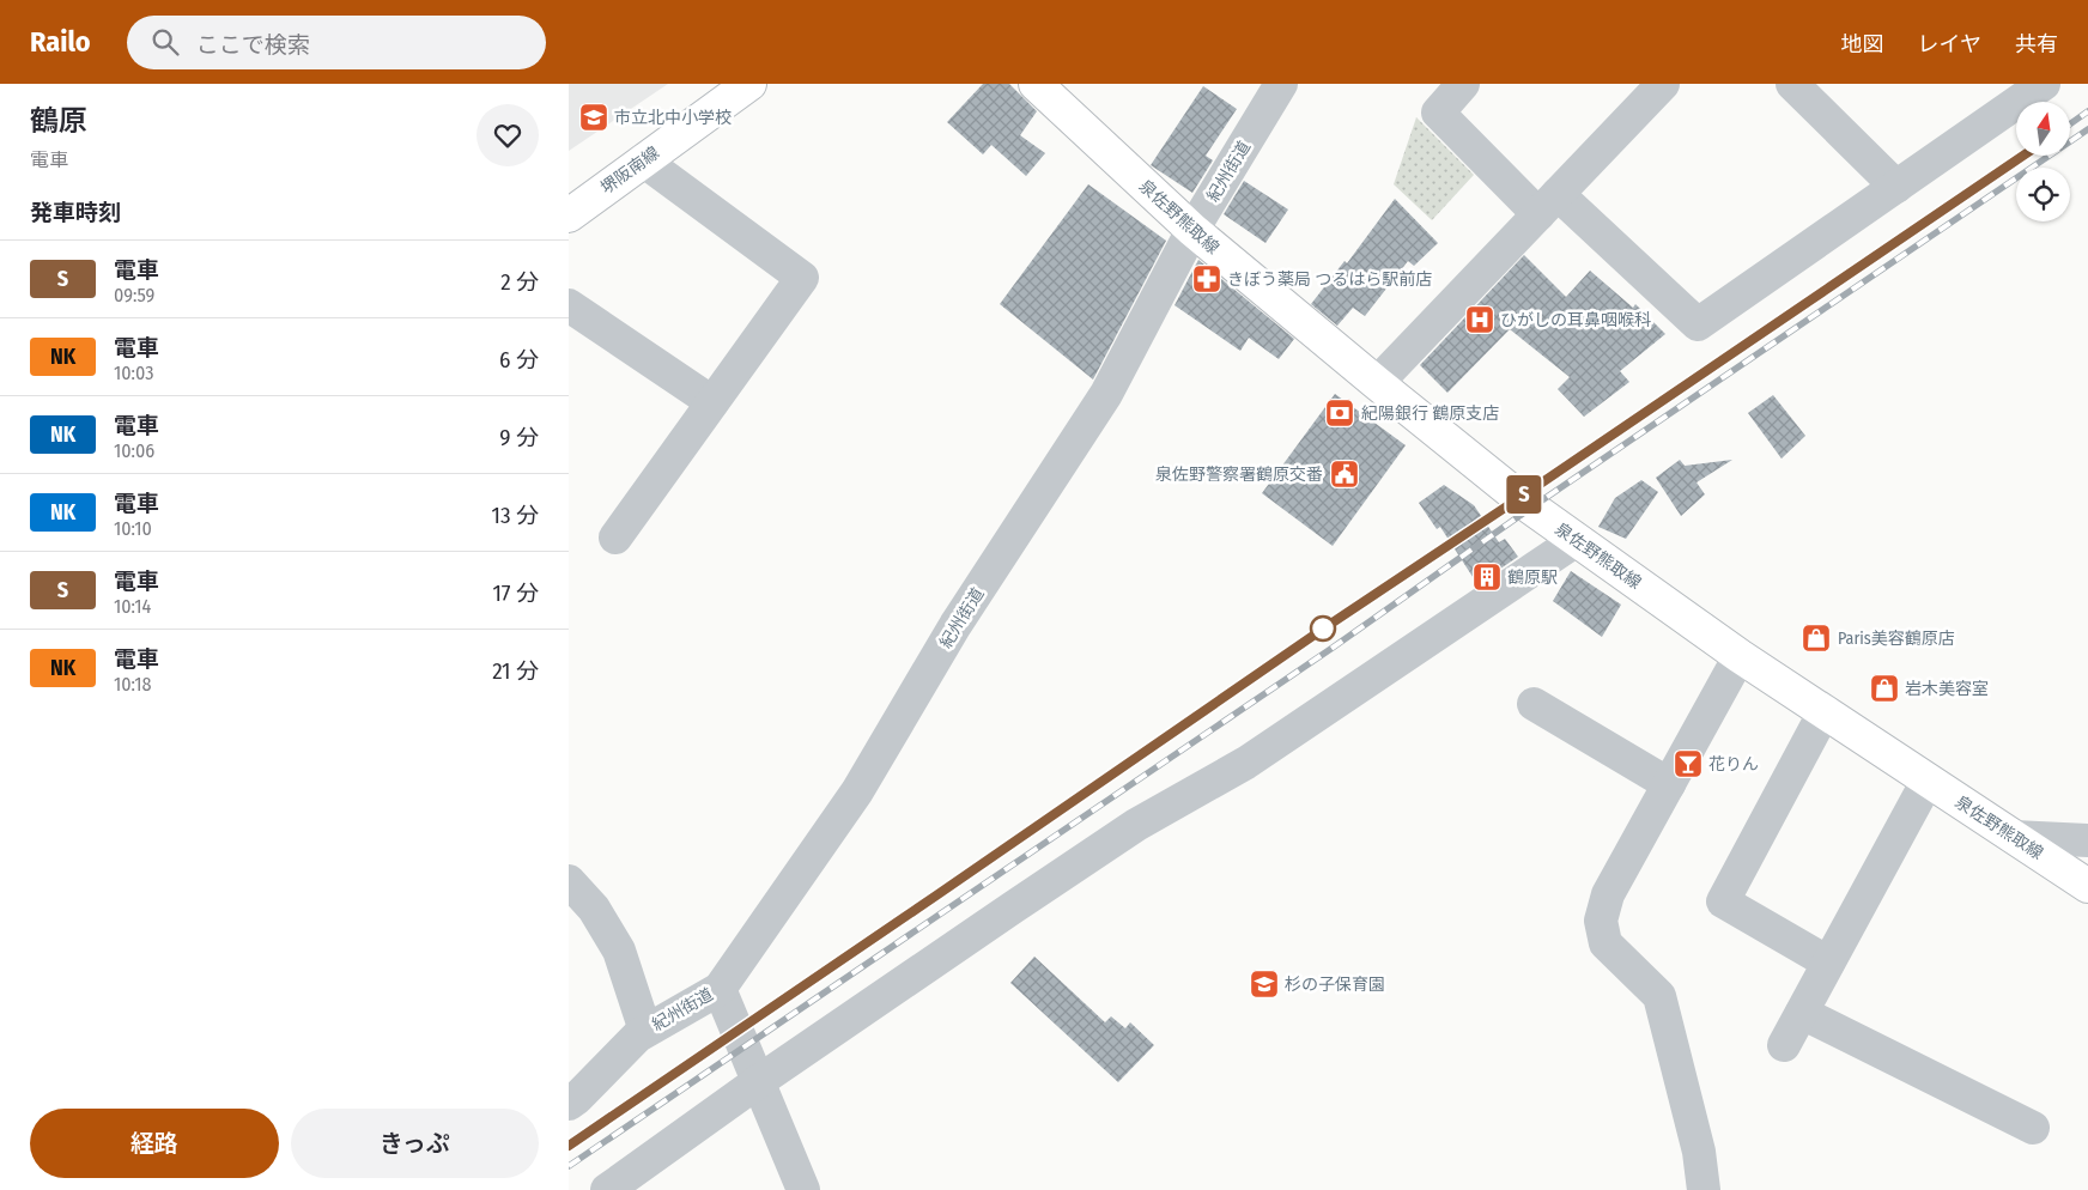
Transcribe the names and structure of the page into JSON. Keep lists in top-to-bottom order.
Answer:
{
  "streets": {
    "main road": ["堺阪南線", "泉佐野熊取線"],
    "street": ["紀州街道"]
  },
  "crossings": [
    ["紀州街道", "泉佐野熊取線"]
  ],
  "places": {
    "school or university": ["市立北中小学校", "杉の子保育園"],
    "pharmacy": ["きぼう薬局 つるはら駅前店"],
    "hospital": ["ひがしの耳鼻咽喉科"],
    "bank": ["紀陽銀行 鶴原支店"],
    "public building": ["泉佐野警察署鶴原交番"],
    "building": ["鶴原駅"],
    "shop": ["Paris美容鶴原店", "岩木美容室"],
    "bar": ["花りん"]
  },
  "north": "top",
  "page": {
    "header": "Railo",
    "search": "ここで検索",
    "nav": ["地図", "レイヤ", "共有"],
    "heading": [
      ["鶴原", "電車"],
      "発車時刻"
    ],
    "on_map": "S",
    "list": [
      {
        "mark": "S",
        "name": "電車",
        "note": "09:59",
        "value": "2 分"
      },
      {
        "mark": "NK",
        "name": "電車",
        "note": "10:03",
        "value": "6 分"
      },
      {
        "mark": "NK",
        "name": "電車",
        "note": "10:06",
        "value": "9 分"
      },
      {
        "mark": "NK",
        "name": "電車",
        "note": "10:10",
        "value": "13 分"
      },
      {
        "mark": "S",
        "name": "電車",
        "note": "10:14",
        "value": "17 分"
      },
      {
        "mark": "NK",
        "name": "電車",
        "note": "10:18",
        "value": "21 分"
      }
    ],
    "buttons": ["経路", "きっぷ"]
  }
}
